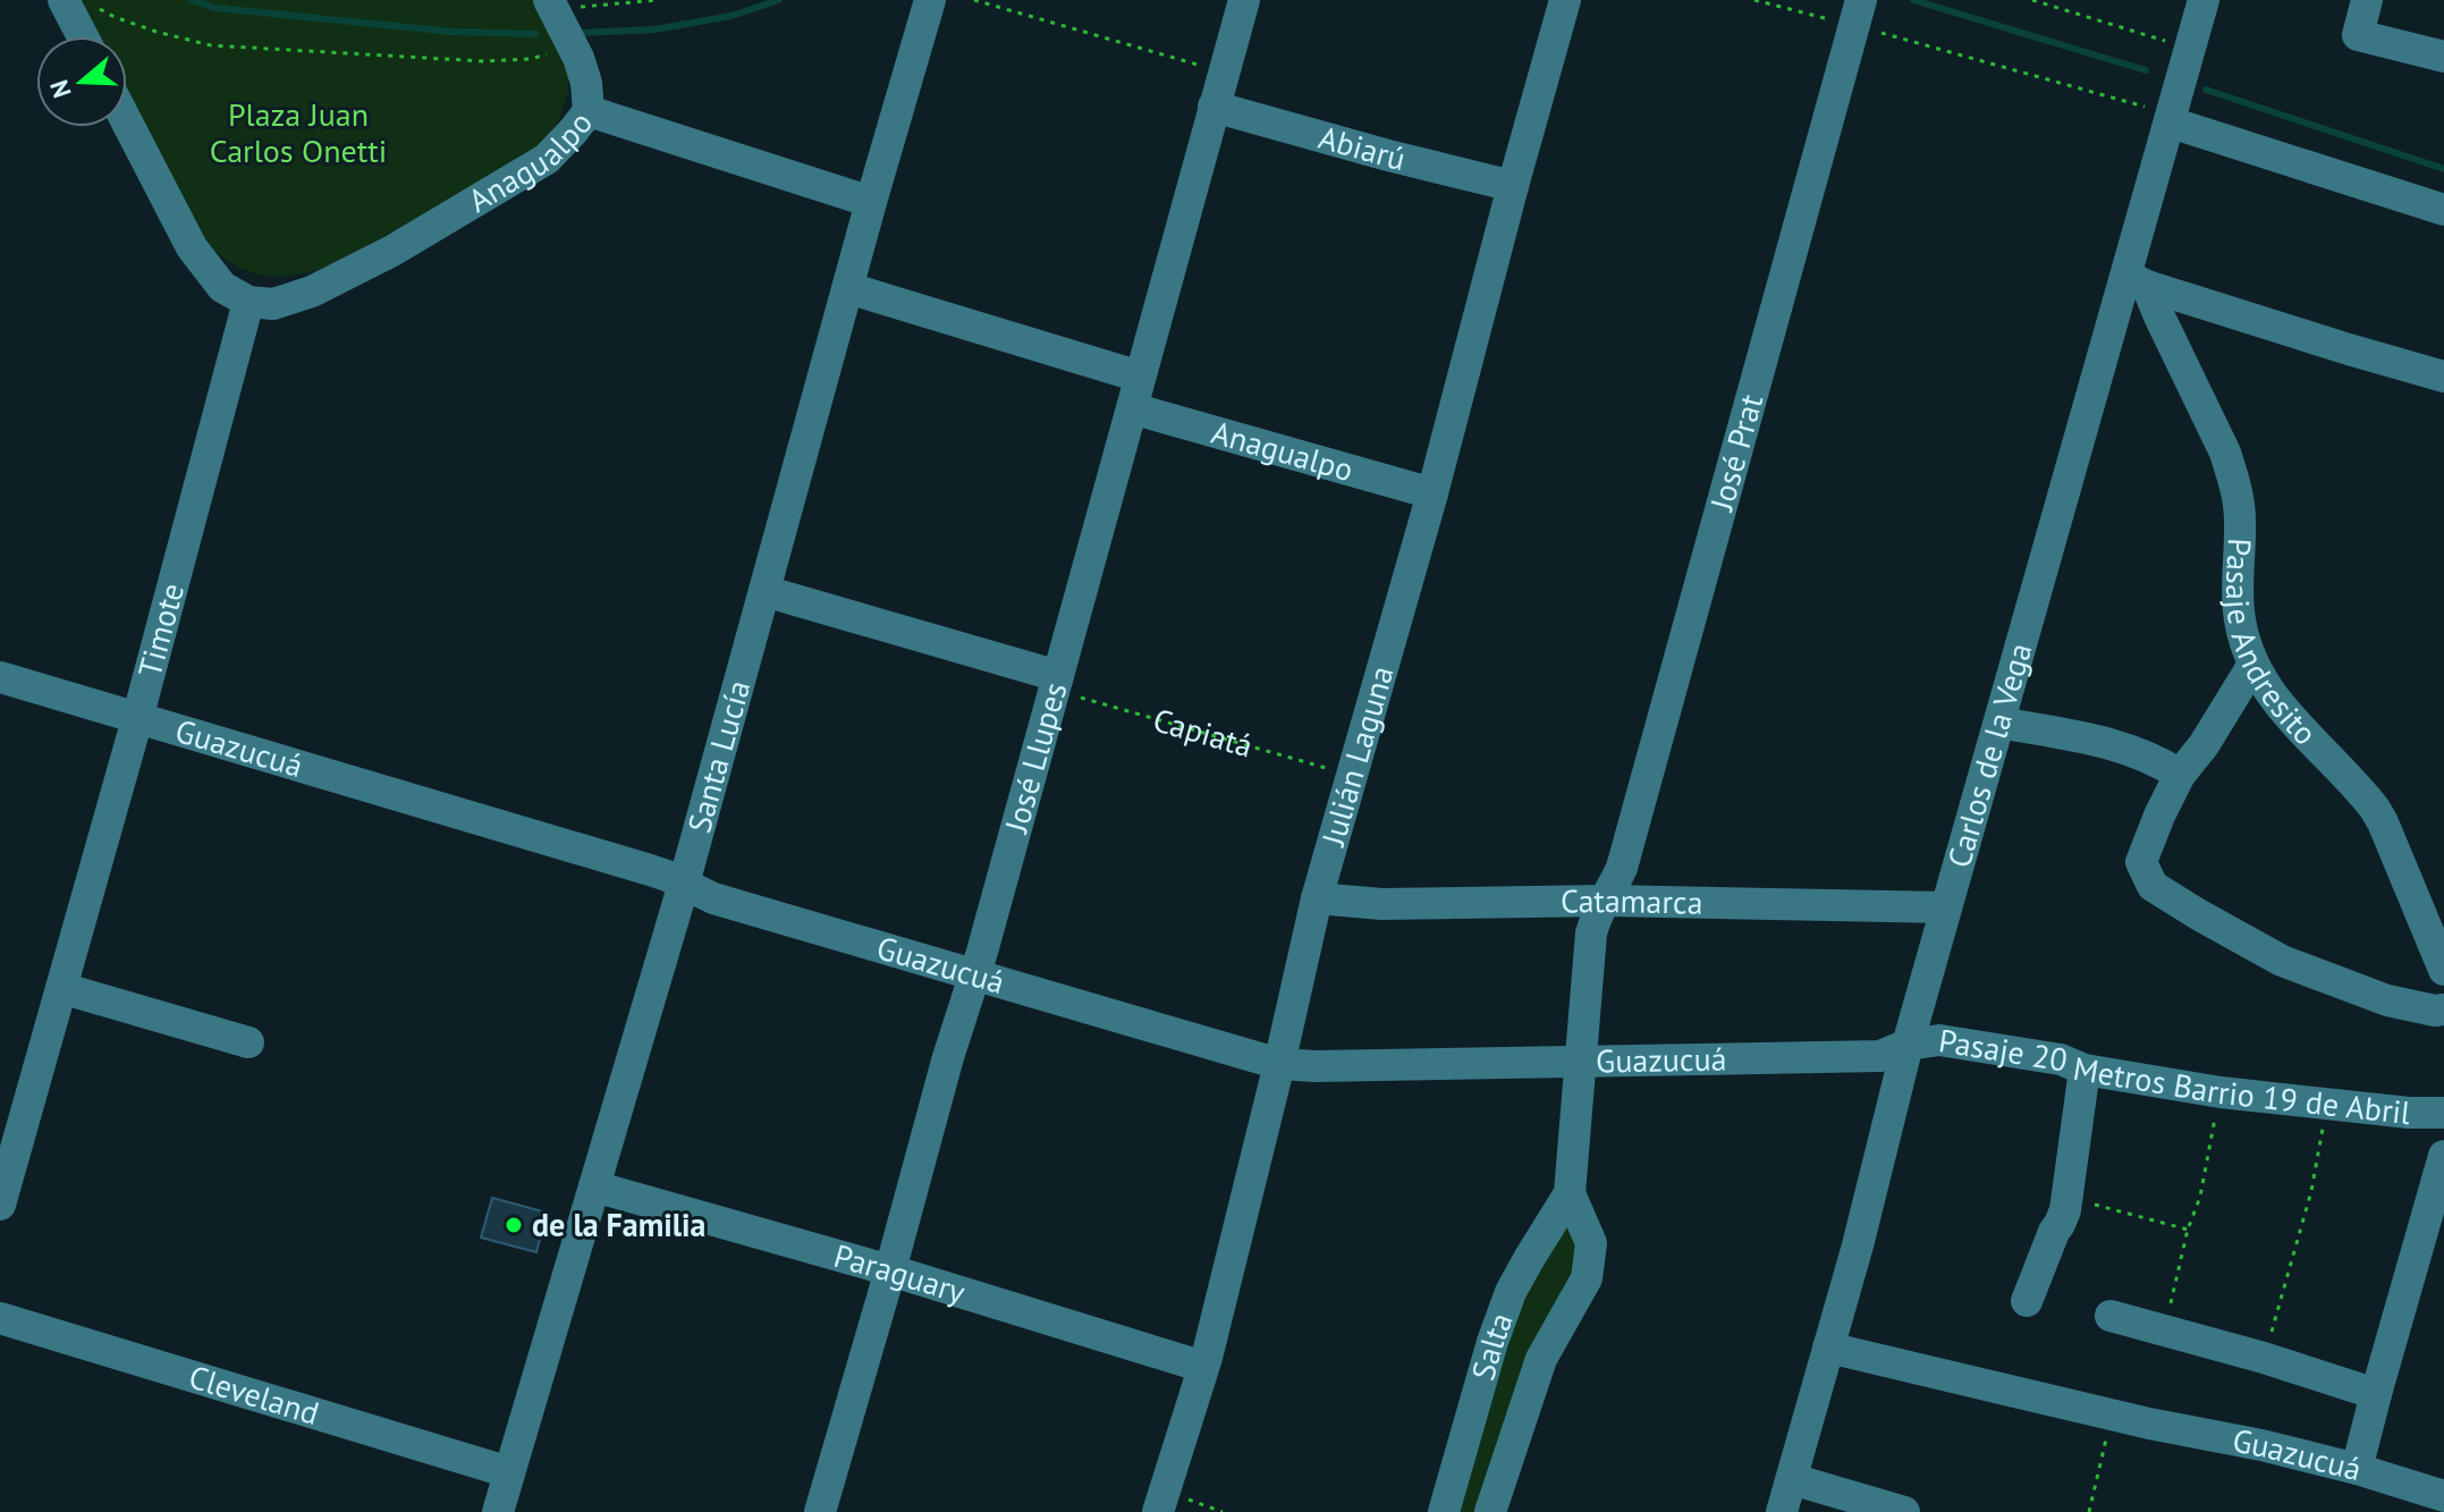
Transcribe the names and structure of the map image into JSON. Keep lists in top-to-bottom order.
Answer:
{
  "streets": {
    "street": [
      "Abiarú",
      "Anagualpo",
      "José Prat",
      "Timote",
      "Pasaje Andresito",
      "Guazucuá",
      "Julián Laguna",
      "Carlos de la Vega",
      "José Llupes",
      "Santa Lucía",
      "Catamarca",
      "Pasaje 20 Metros Barrio 19 de Abril",
      "Paraguary",
      "Salta",
      "Cleveland"
    ],
    "path": ["Capiatá"]
  },
  "crossings": [
    ["Abiarú", "Julián Laguna"],
    ["Abiarú", "José Llupes"],
    ["Anagualpo", "Timote"],
    ["Anagualpo", "Julián Laguna"],
    ["Anagualpo", "José Llupes"],
    ["Anagualpo", "Santa Lucía"],
    ["José Prat", "Catamarca"],
    ["José Prat", "Salta"],
    ["Timote", "Guazucuá"],
    ["Pasaje Andresito", "Carlos de la Vega"],
    ["Capiatá", "Julián Laguna"],
    ["Capiatá", "José Llupes"],
    ["Guazucuá", "Julián Laguna"],
    ["Guazucuá", "Carlos de la Vega"],
    ["Guazucuá", "José Llupes"],
    ["Guazucuá", "Santa Lucía"],
    ["Guazucuá", "Pasaje 20 Metros Barrio 19 de Abril"],
    ["Guazucuá", "Salta"],
    ["Julián Laguna", "Catamarca"],
    ["Julián Laguna", "Paraguary"],
    ["Carlos de la Vega", "Catamarca"],
    ["Carlos de la Vega", "Pasaje 20 Metros Barrio 19 de Abril"],
    ["José Llupes", "Paraguary"],
    ["Santa Lucía", "Paraguary"],
    ["Santa Lucía", "Cleveland"],
    ["Catamarca", "Salta"]
  ],
  "parks": ["Plaza Juan Carlos Onetti"],
  "places": ["de la Familia"],
  "north": "left"
}
